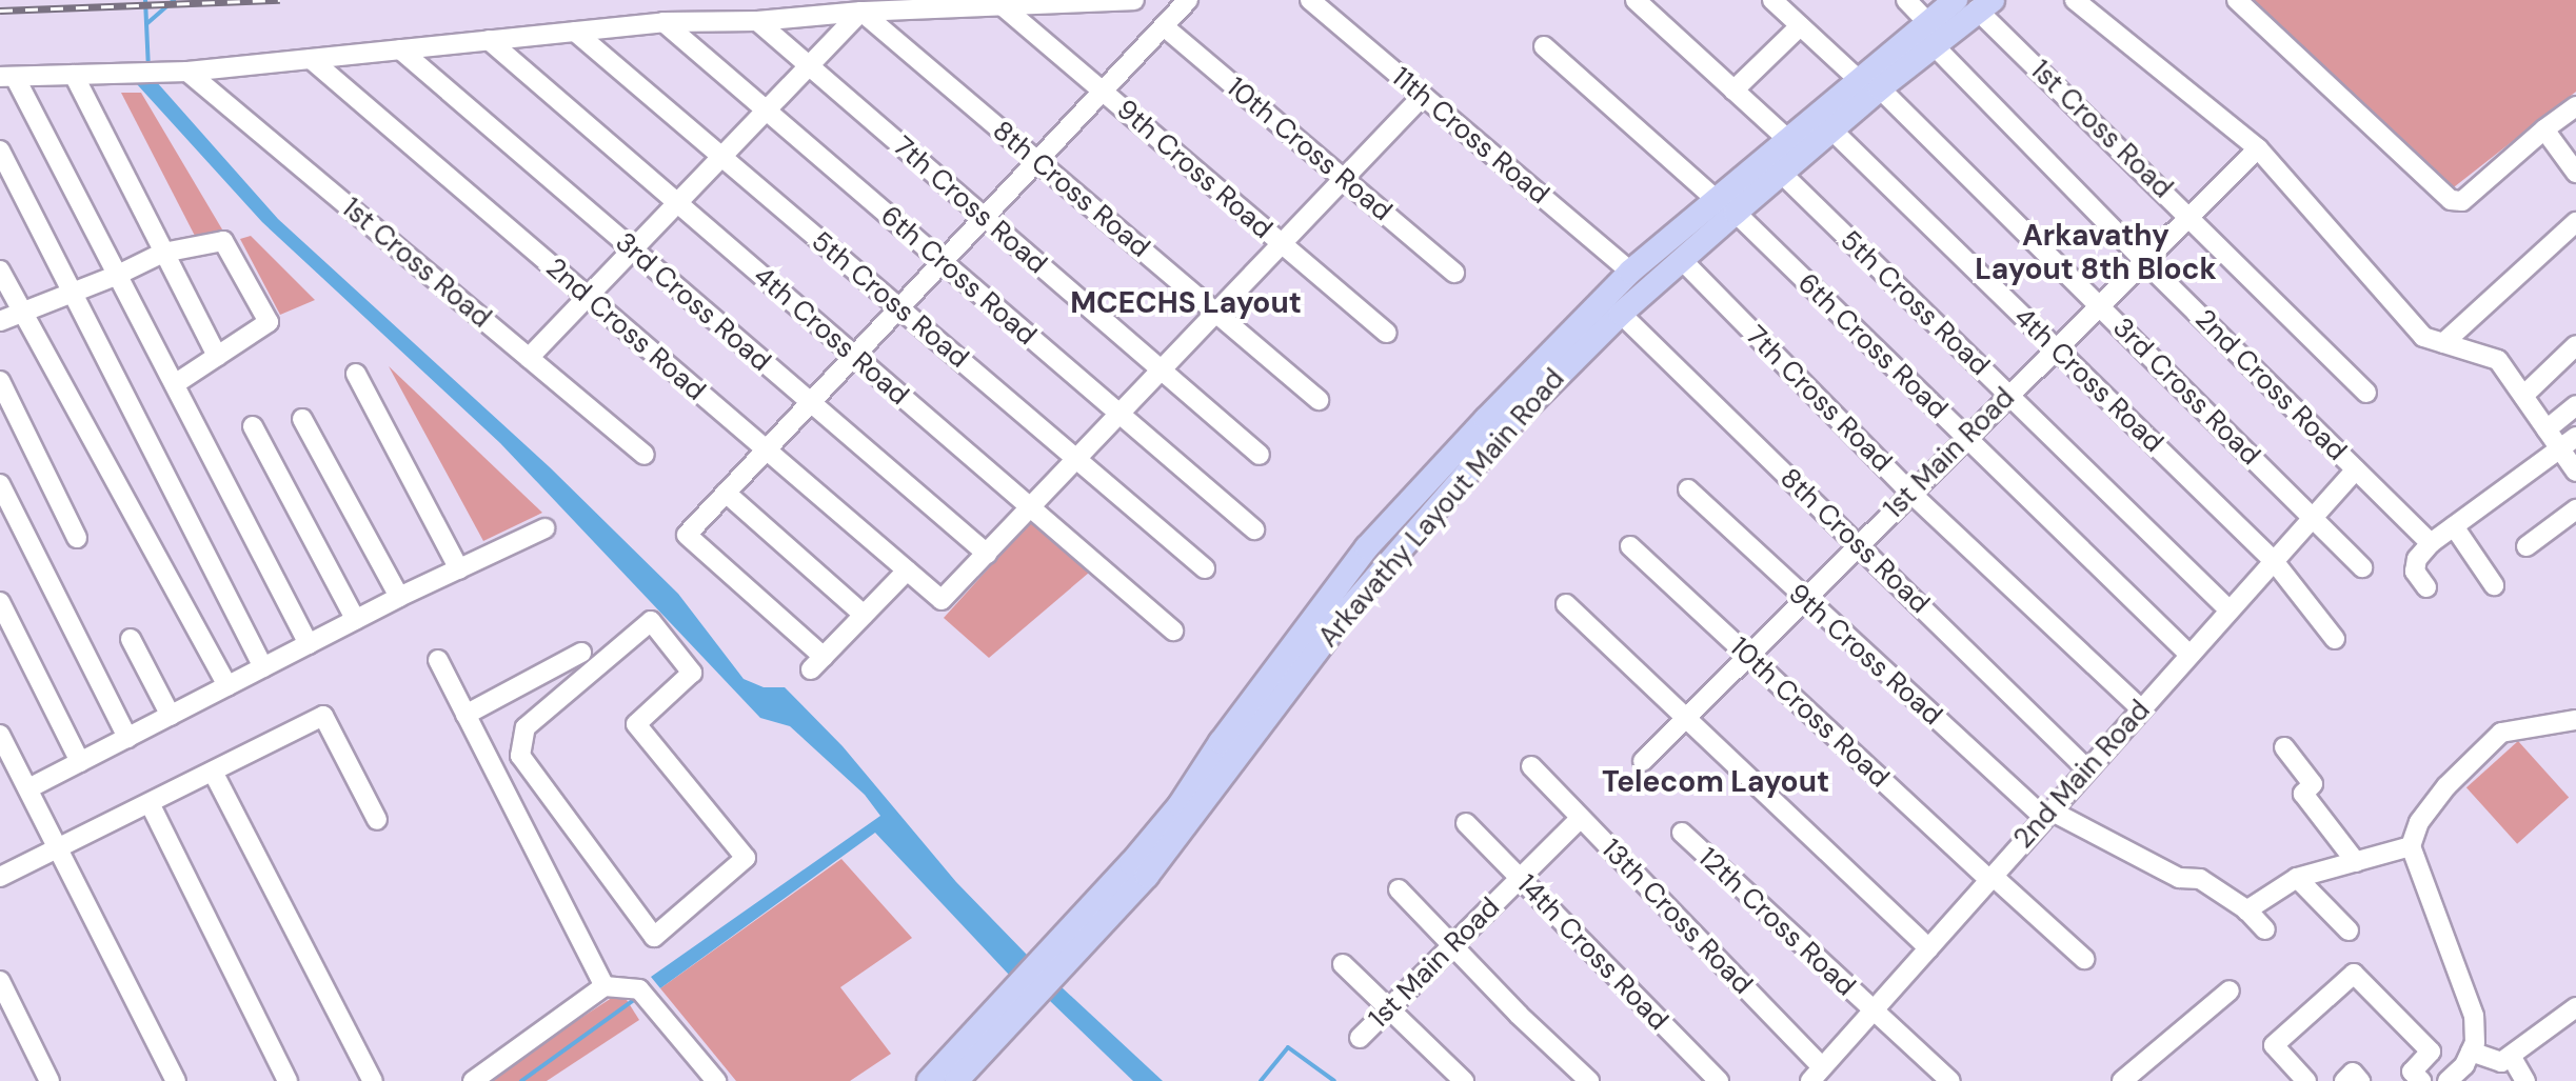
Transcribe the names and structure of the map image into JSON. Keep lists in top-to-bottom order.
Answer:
{
  "streets": {
    "main road": ["Arkavathy Layout Main Road"],
    "street": [
      "1st Cross Road",
      "11th Cross Road",
      "10th Cross Road",
      "9th Cross Road",
      "8th Cross Road",
      "7th Cross Road",
      "6th Cross Road",
      "5th Cross Road",
      "3rd Cross Road",
      "2nd Cross Road",
      "4th Cross Road",
      "1st Main Road",
      "2nd Main Road",
      "13th Cross Road",
      "12th Cross Road",
      "14th Cross Road"
    ]
  },
  "crossings": [
    ["1st Cross Road", "1st Main Road"],
    ["1st Cross Road", "Arkavathy Layout Main Road"],
    ["11th Cross Road", "Arkavathy Layout Main Road"],
    ["10th Cross Road", "1st Main Road"],
    ["10th Cross Road", "2nd Main Road"],
    ["9th Cross Road", "1st Main Road"],
    ["9th Cross Road", "2nd Main Road"],
    ["8th Cross Road", "1st Main Road"],
    ["8th Cross Road", "Arkavathy Layout Main Road"],
    ["8th Cross Road", "2nd Main Road"],
    ["7th Cross Road", "1st Main Road"],
    ["7th Cross Road", "Arkavathy Layout Main Road"],
    ["7th Cross Road", "2nd Main Road"],
    ["6th Cross Road", "1st Main Road"],
    ["6th Cross Road", "Arkavathy Layout Main Road"],
    ["6th Cross Road", "2nd Main Road"],
    ["5th Cross Road", "1st Main Road"],
    ["5th Cross Road", "Arkavathy Layout Main Road"],
    ["5th Cross Road", "2nd Main Road"],
    ["3rd Cross Road", "2nd Cross Road"],
    ["3rd Cross Road", "1st Main Road"],
    ["3rd Cross Road", "Arkavathy Layout Main Road"],
    ["3rd Cross Road", "2nd Main Road"],
    ["2nd Cross Road", "1st Main Road"],
    ["2nd Cross Road", "Arkavathy Layout Main Road"],
    ["2nd Cross Road", "2nd Main Road"],
    ["4th Cross Road", "1st Main Road"],
    ["4th Cross Road", "Arkavathy Layout Main Road"],
    ["4th Cross Road", "2nd Main Road"],
    ["1st Main Road", "13th Cross Road"],
    ["1st Main Road", "14th Cross Road"],
    ["2nd Main Road", "13th Cross Road"],
    ["2nd Main Road", "12th Cross Road"]
  ],
  "districts": ["Arkavathy Layout 8th Block", "MCECHS Layout", "Telecom Layout"]
}
